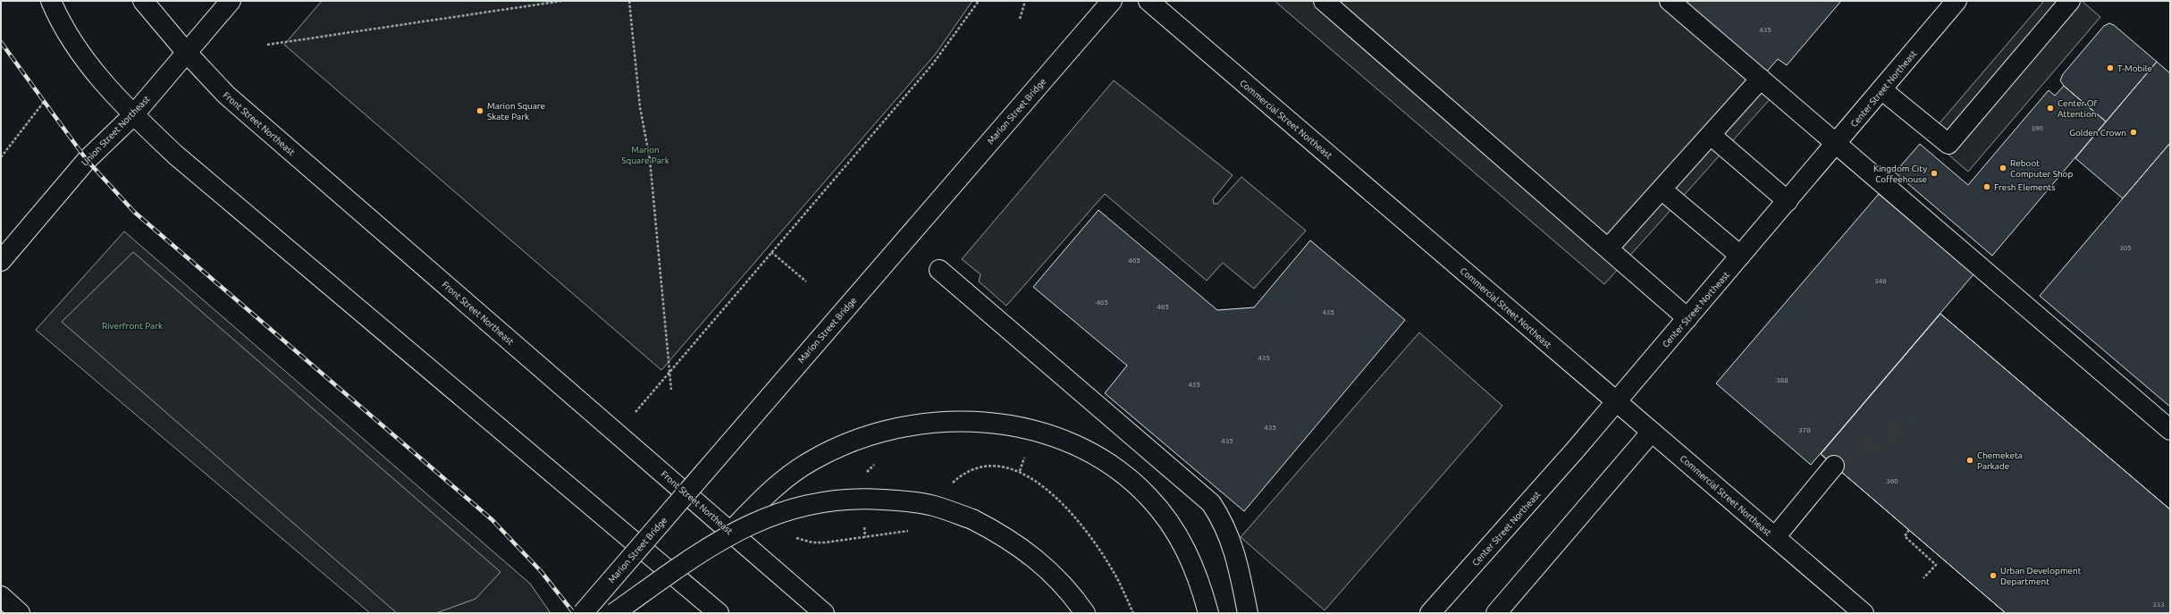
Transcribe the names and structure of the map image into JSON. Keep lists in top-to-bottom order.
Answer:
{
  "streets": {
    "main road": [
      "Center Street Northeast",
      "Marion Street Bridge",
      "Commercial Street Northeast",
      "Front Street Northeast",
      "Union Street Northeast"
    ]
  },
  "crossings": [
    ["Center Street Northeast", "Commercial Street Northeast"],
    ["Front Street Northeast", "Union Street Northeast"]
  ],
  "parks": ["Marion Square Park", "Riverfront Park"],
  "places": [
    "T-Mobile",
    "Center Of Attention",
    "Marion Square Skate Park",
    "Golden Crown",
    "Reboot Computer Shop",
    "Kingdom City Coffeehouse",
    "Fresh Elements",
    "Chemeketa Parkade",
    "Urban Development Department"
  ],
  "house_numbers": [
    "435",
    "390",
    "305",
    "465",
    "346",
    "465",
    "465",
    "435",
    "435",
    "388",
    "435",
    "435",
    "378",
    "435",
    "360",
    "333"
  ]
}
